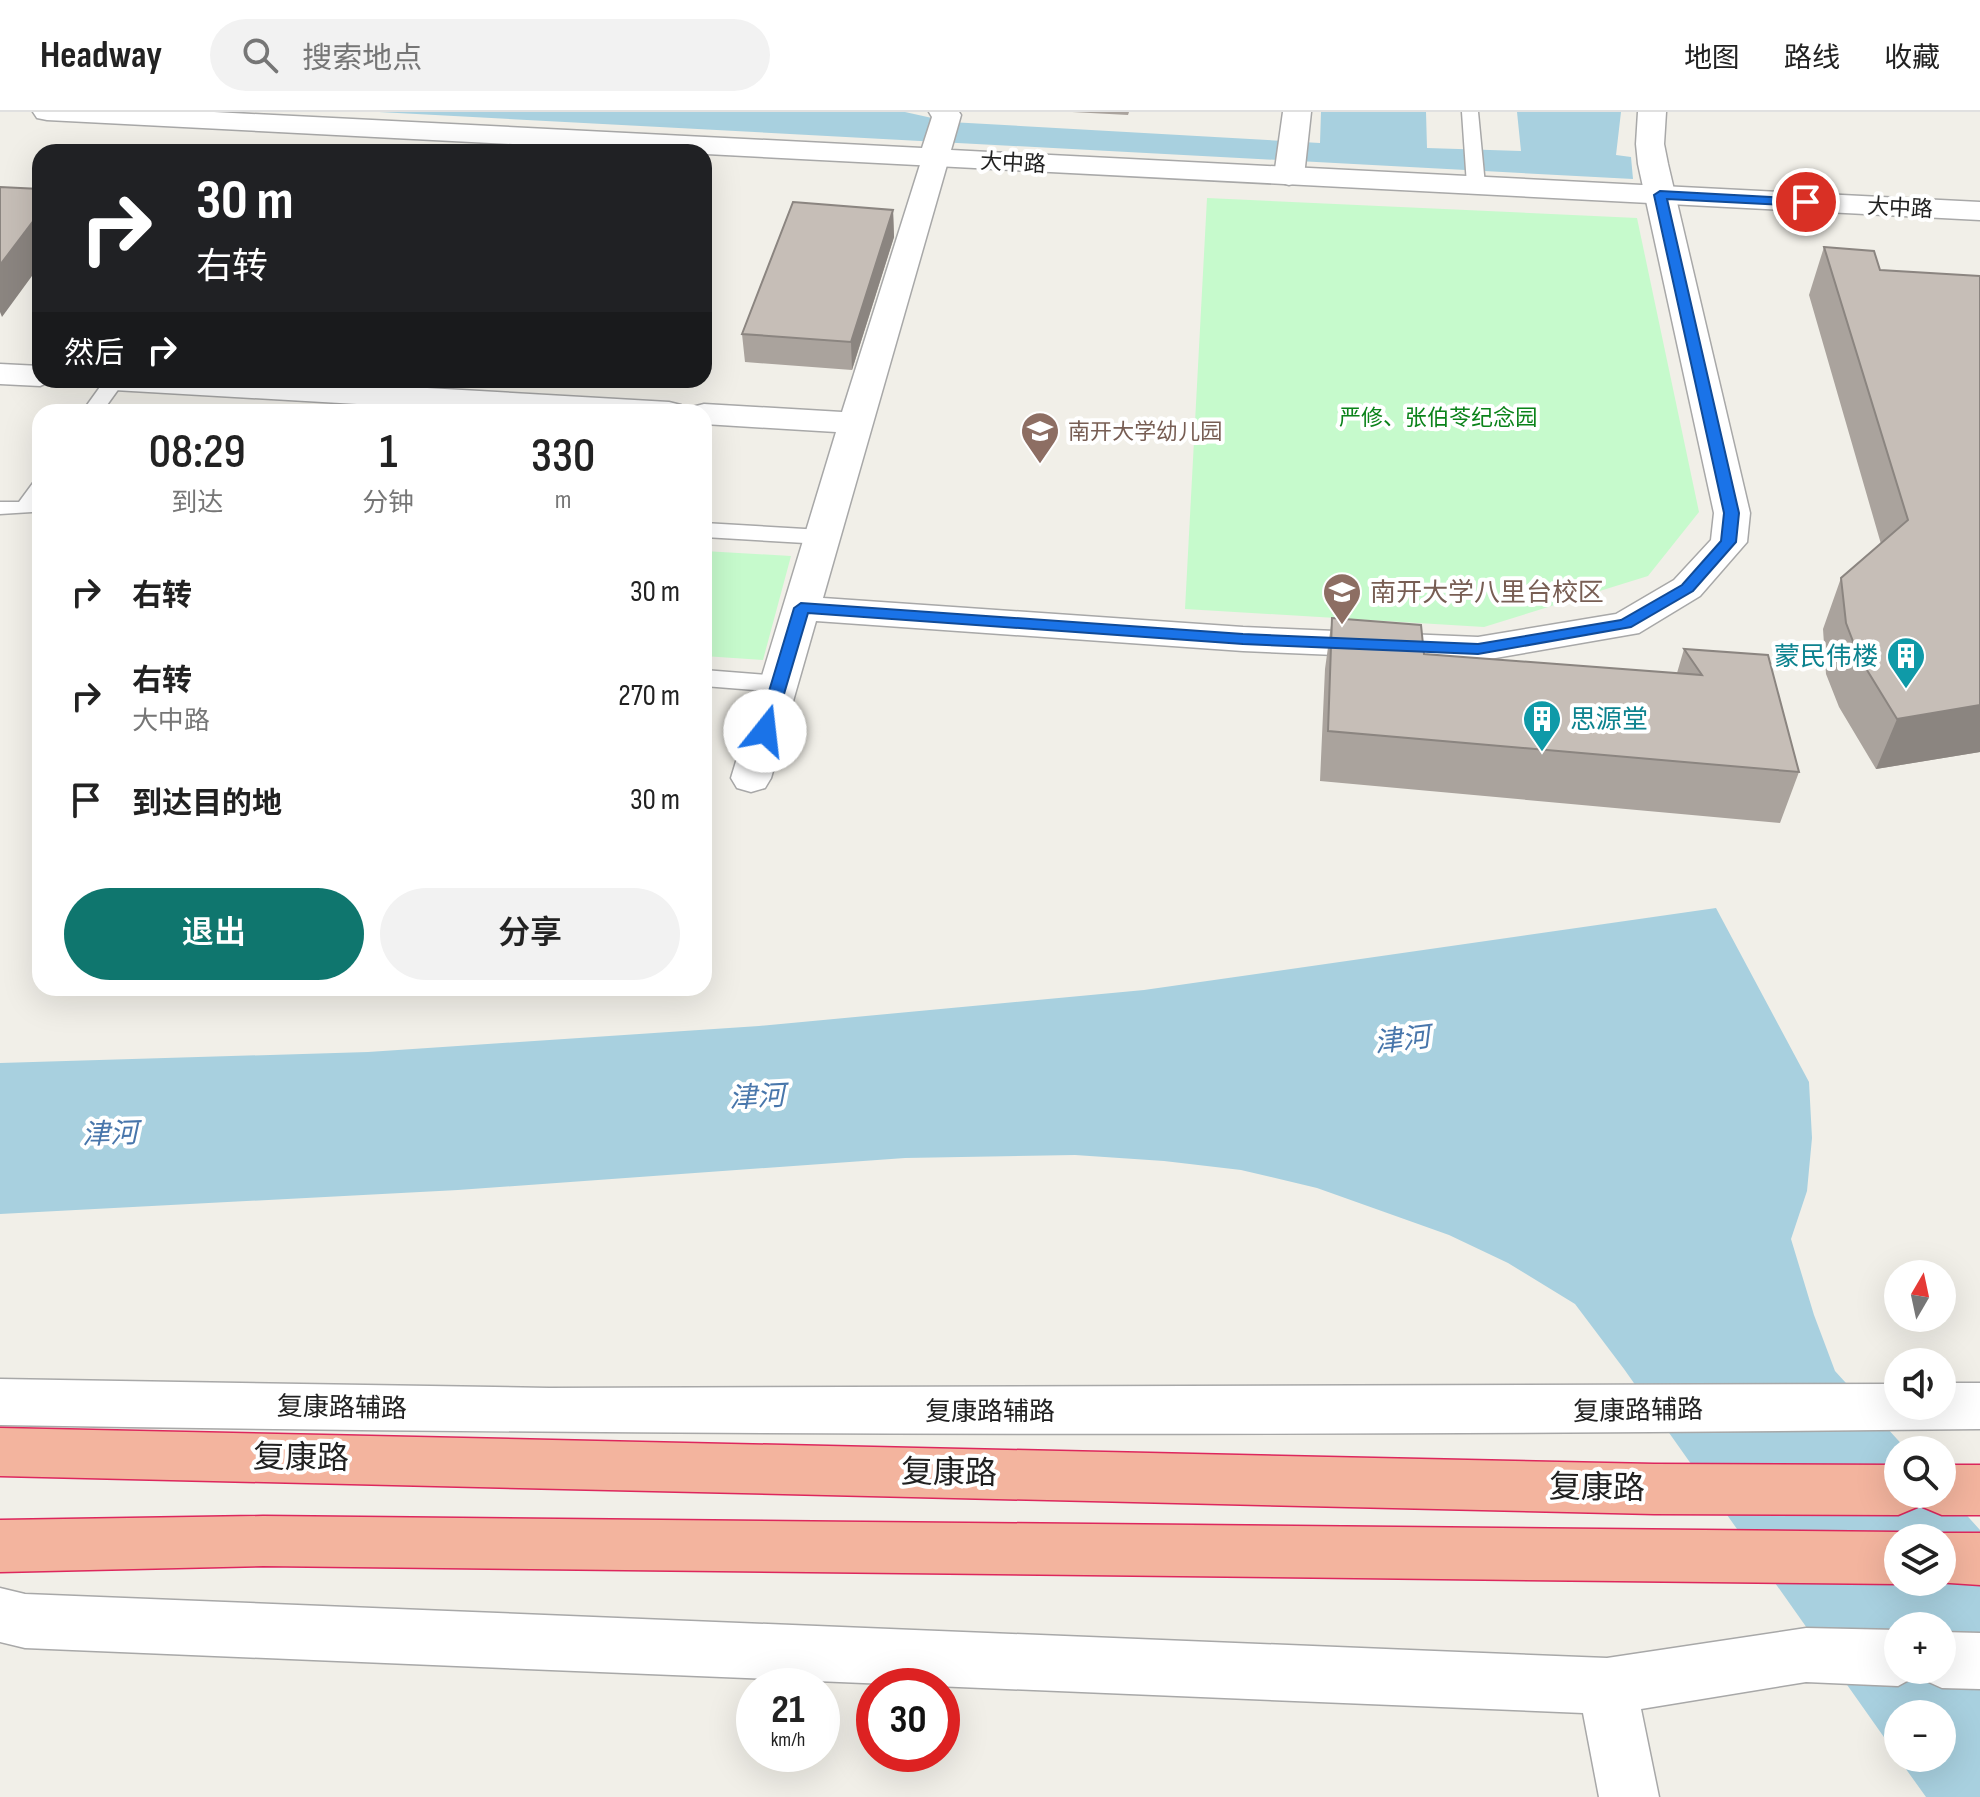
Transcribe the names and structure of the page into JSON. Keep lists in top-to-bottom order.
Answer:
{
  "streets": {
    "highway": ["复康路"],
    "street": ["大中路", "复康路辅路"]
  },
  "water": ["津河"],
  "parks": ["严修、张伯苓纪念园"],
  "places": {
    "school or university": ["南开大学幼儿园", "南开大学八里台校区"],
    "building": ["蒙民伟楼", "思源堂"]
  },
  "north": "top",
  "page": {
    "header": "Headway",
    "search": "搜索地点",
    "nav": ["地图", "路线", "收藏"],
    "turn": ["30 m", "右转"],
    "then": "然后",
    "eta": [
      "08:29",
      "到达",
      "1",
      "分钟",
      "330",
      "m"
    ],
    "list": [
      {
        "name": "右转",
        "value": "30 m"
      },
      {
        "name": "右转",
        "note": "大中路",
        "value": "270 m"
      },
      {
        "name": "到达目的地",
        "value": "30 m"
      }
    ],
    "buttons": ["退出", "分享"],
    "map_buttons": ["+", "−"],
    "speed": "21 km/h",
    "limit": "30"
  }
}
